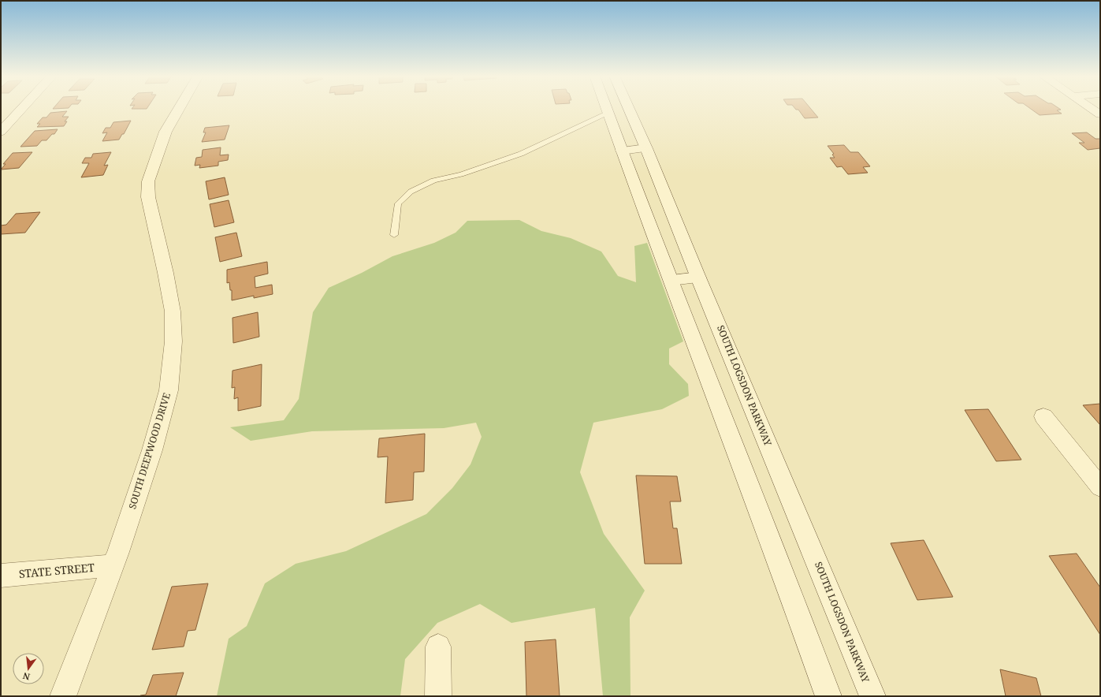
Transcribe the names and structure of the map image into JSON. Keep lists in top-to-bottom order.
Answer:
{
  "streets": {
    "main road": ["SOUTH LOGSDON PARKWAY", "SOUTH DEEPWOOD DRIVE", "STATE STREET"]
  },
  "crossings": [
    ["SOUTH DEEPWOOD DRIVE", "STATE STREET"]
  ],
  "north": "bottom"
}
